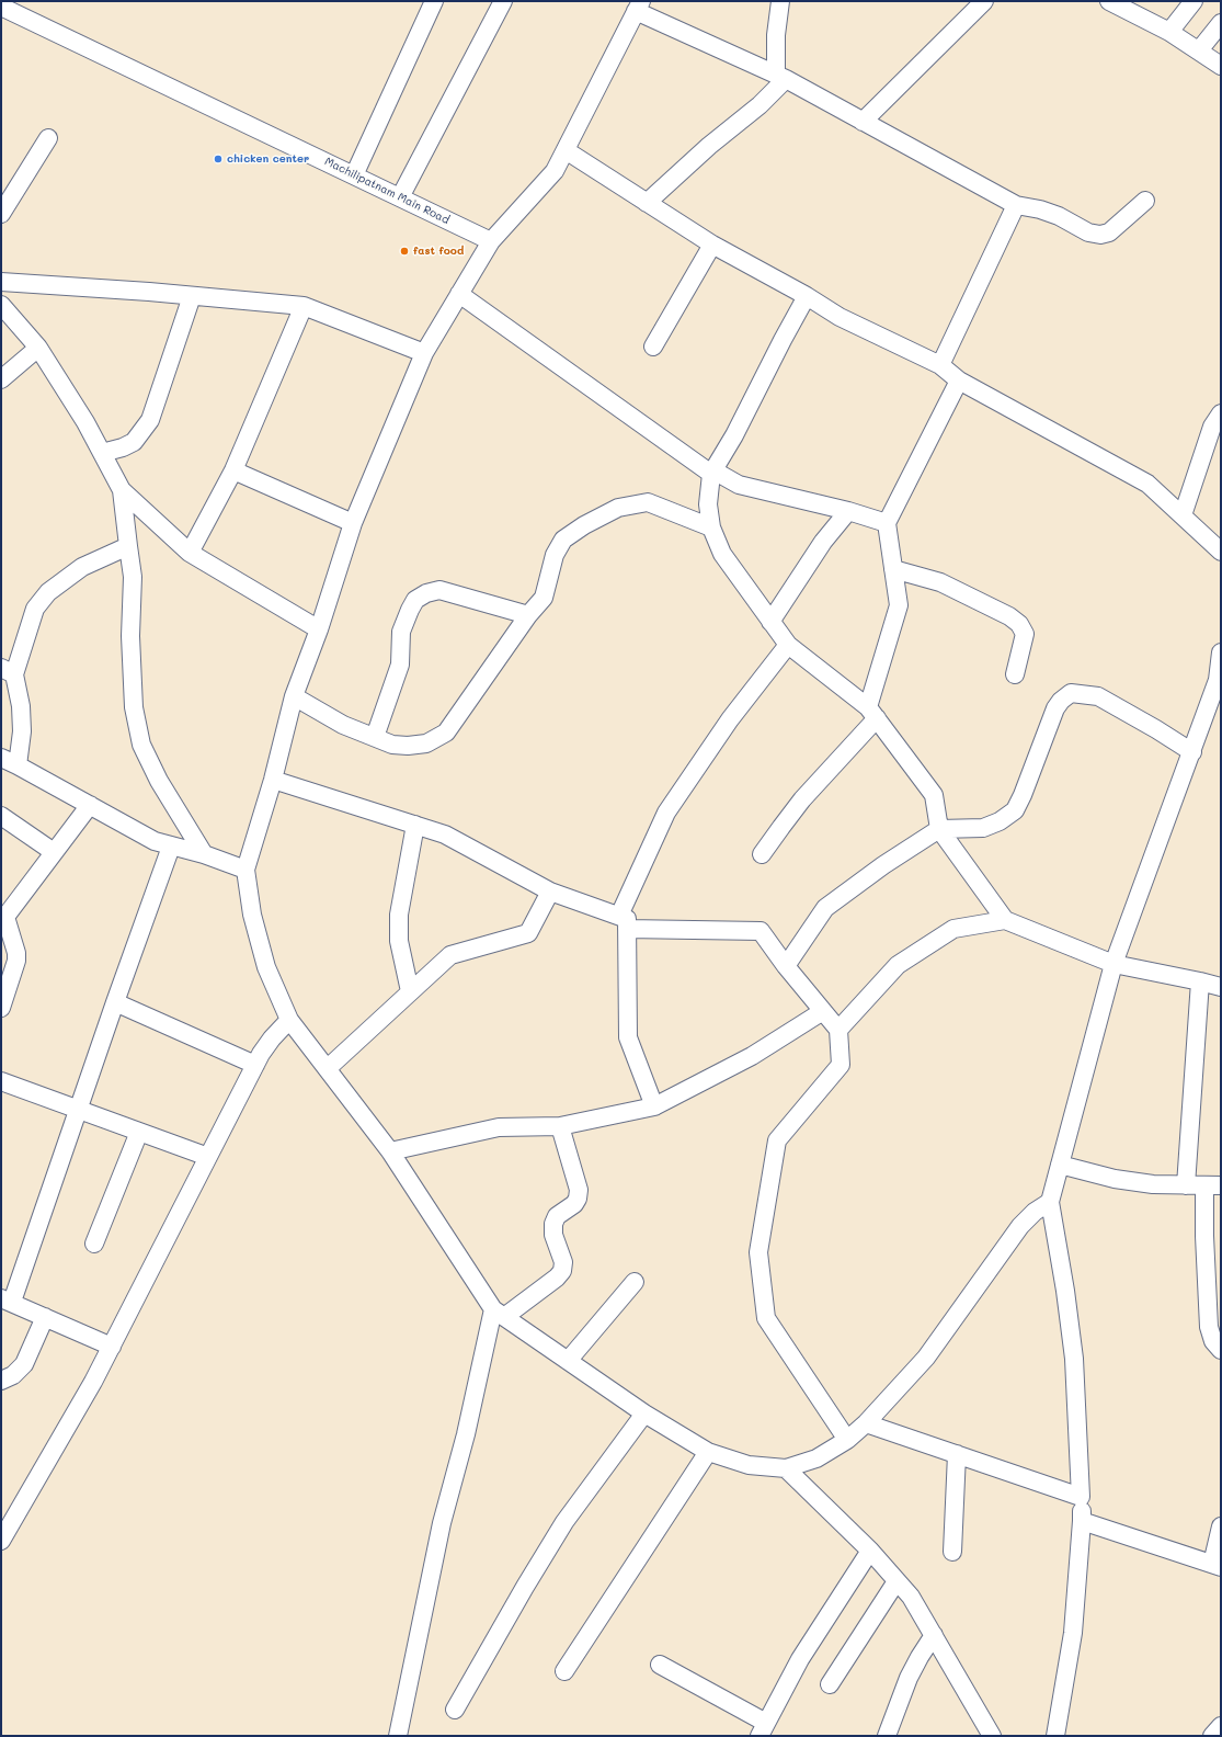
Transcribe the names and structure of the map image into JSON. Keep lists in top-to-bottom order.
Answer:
{
  "streets": {
    "street": ["Machilipatnam Main Road"]
  },
  "places": ["chicken center", "fast food"]
}
